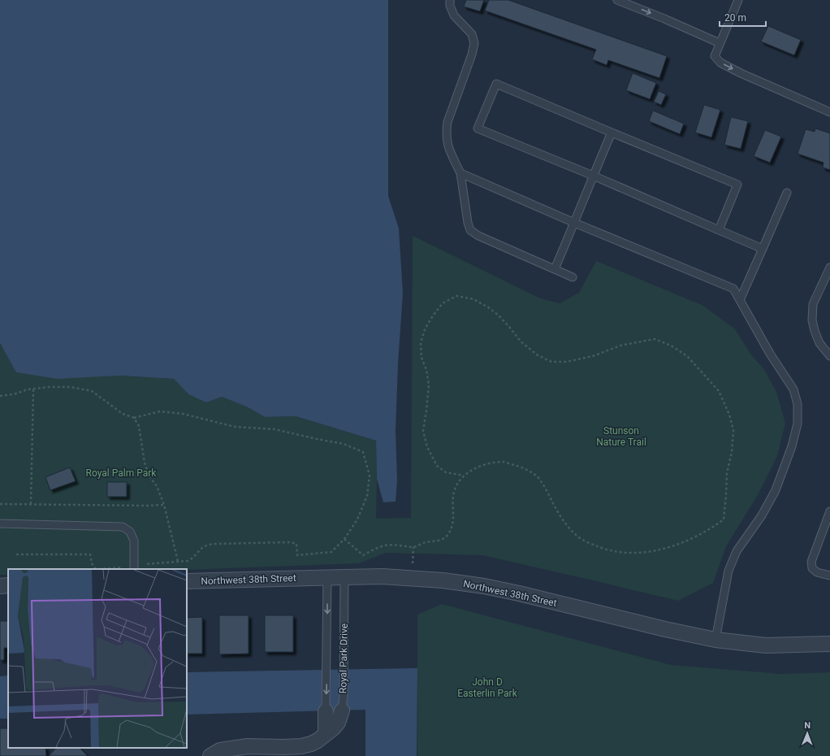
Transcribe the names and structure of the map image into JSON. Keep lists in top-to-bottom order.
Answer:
{
  "streets": {
    "street": ["Northwest 38th Street", "Royal Park Drive"]
  },
  "crossings": [
    ["Northwest 38th Street", "Royal Park Drive"]
  ],
  "parks": ["Stunson Nature Trail", "Royal Palm Park", "John D Easterlin Park"],
  "scale_bar": "20 m",
  "north": "top"
}
